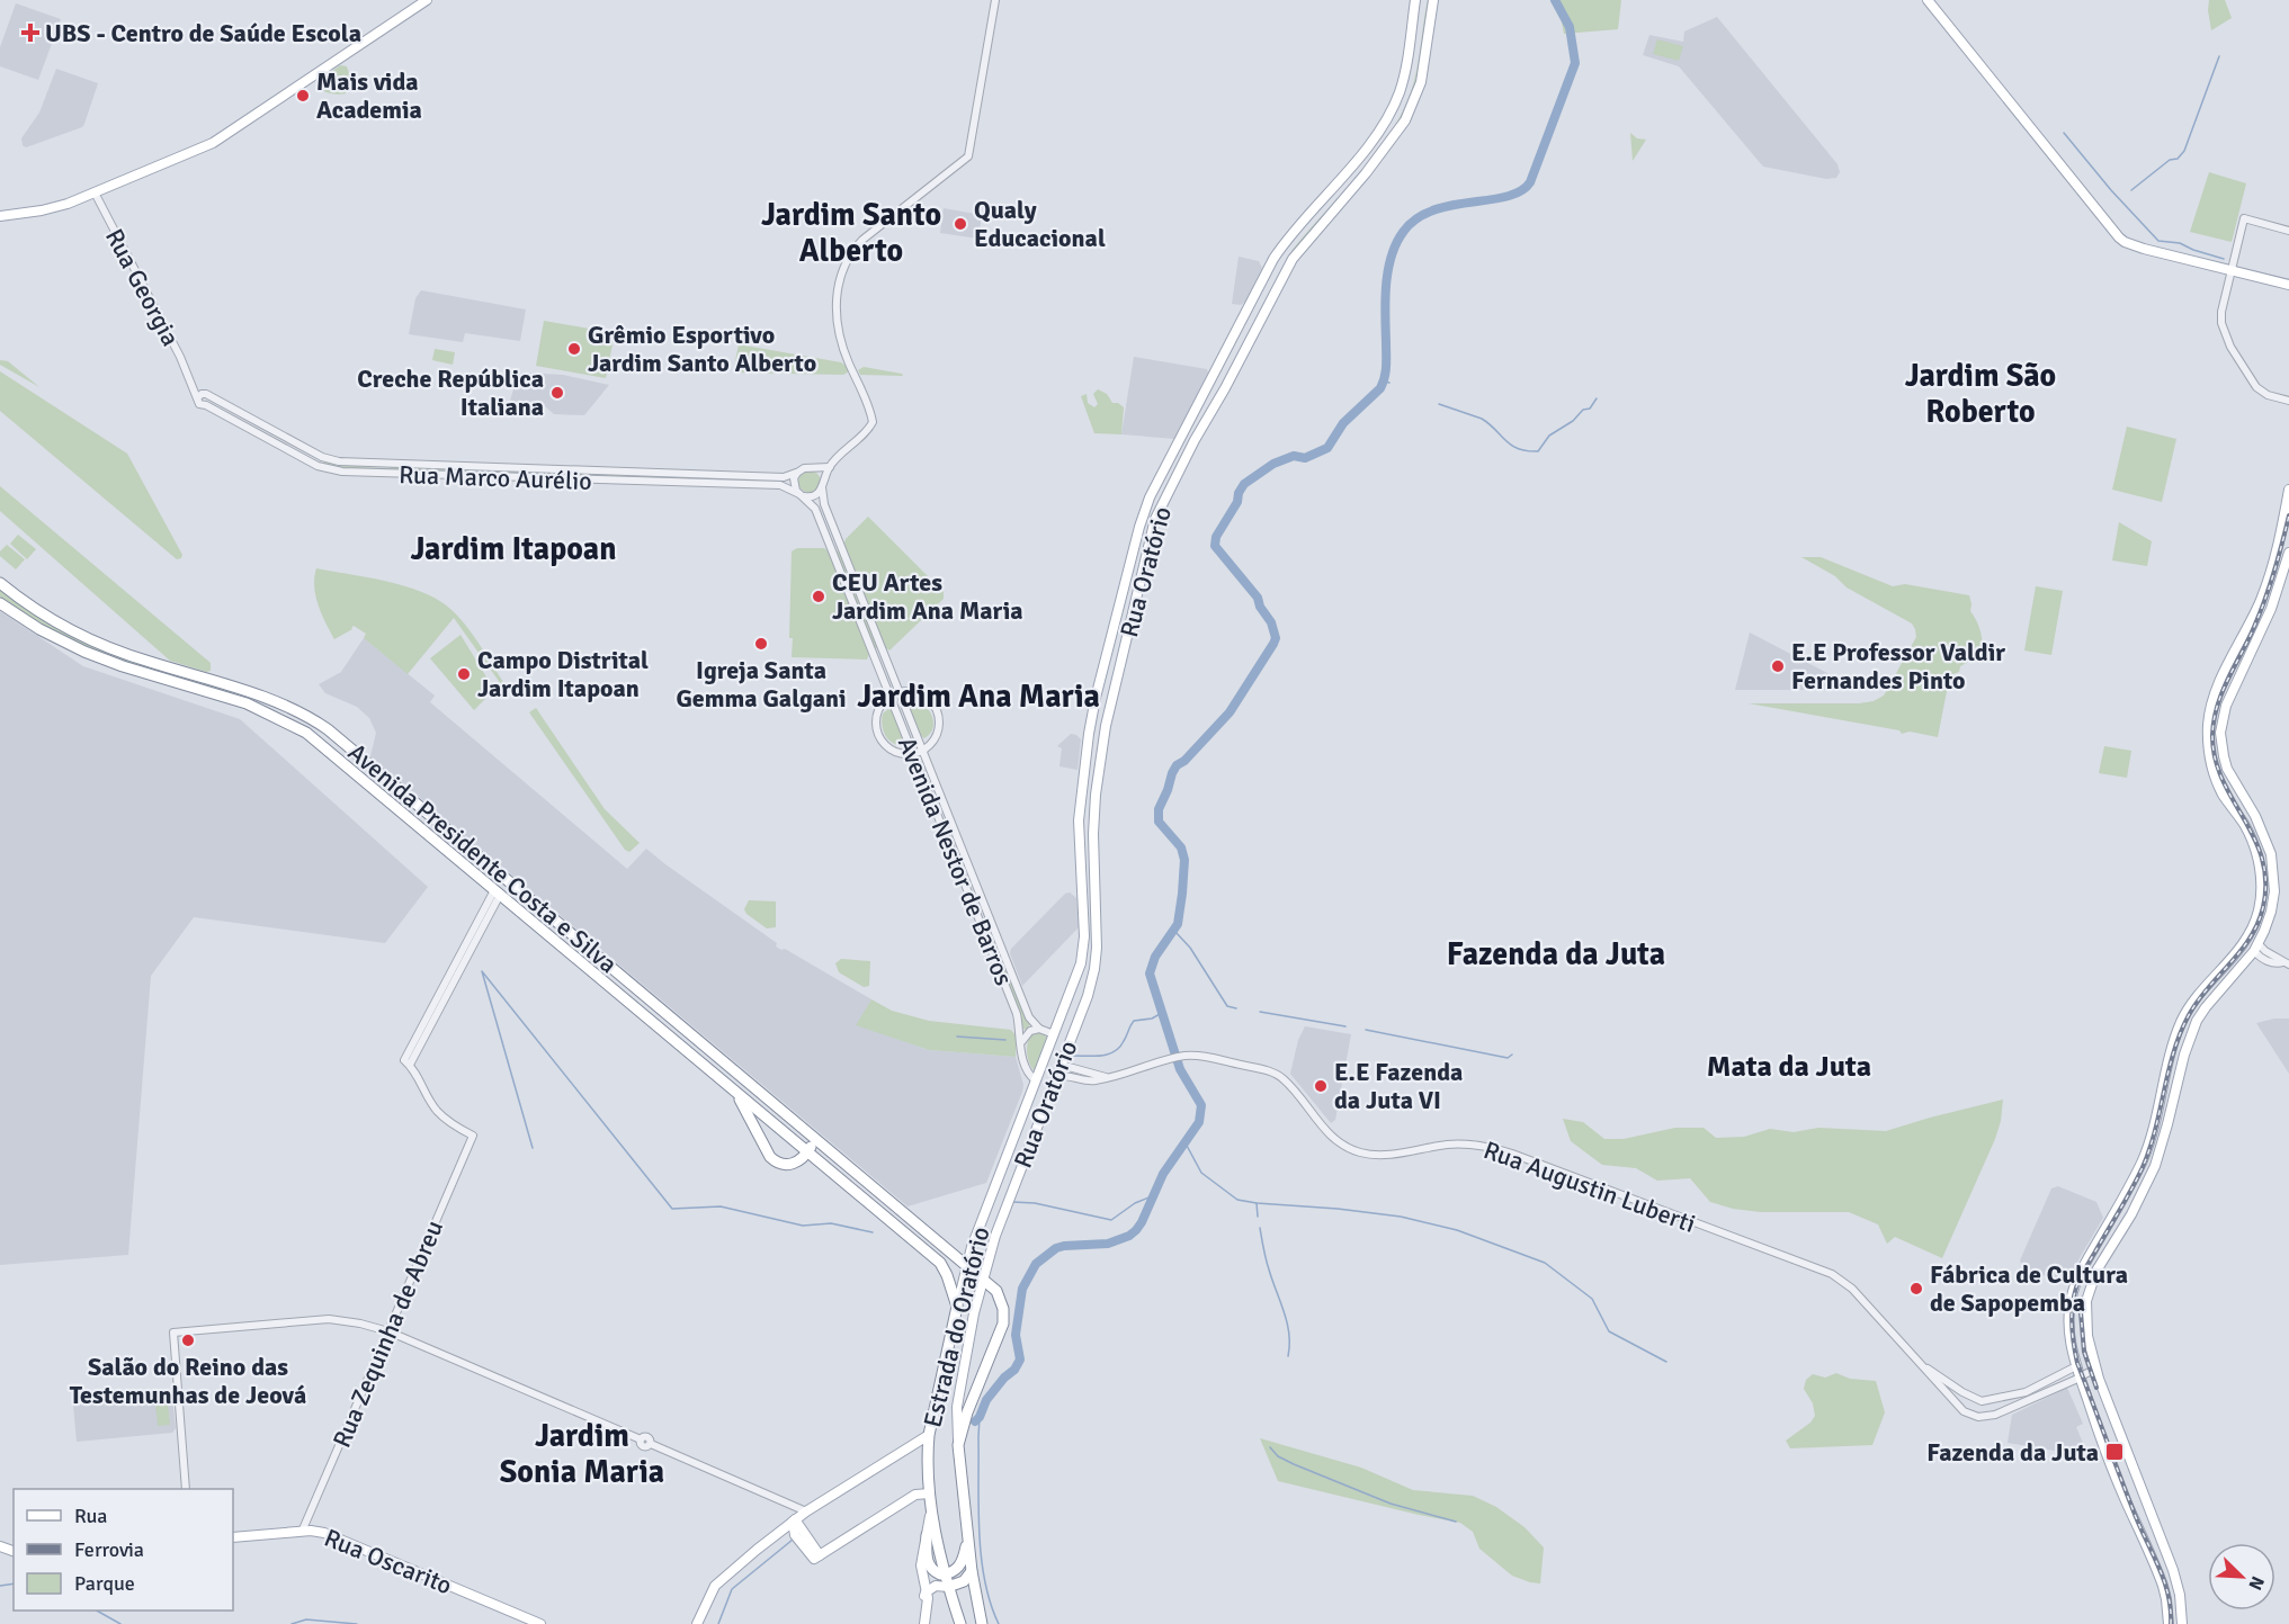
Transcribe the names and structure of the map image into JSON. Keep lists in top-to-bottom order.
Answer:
{
  "streets": {
    "highway": ["Avenida Presidente Costa e Silva", "Estrada do Oratório"],
    "main road": ["Rua Oratório", "Rua Oscarito"],
    "street": [
      "Rua Georgia",
      "Rua Marco Aurélio",
      "Avenida Nestor de Barros",
      "Rua Augustin Luberti",
      "Rua Zequinha de Abreu"
    ]
  },
  "crossings": [
    ["Rua Georgia", "Rua Marco Aurélio"],
    ["Rua Marco Aurélio", "Avenida Nestor de Barros"],
    ["Rua Oratório", "Avenida Nestor de Barros"],
    ["Rua Oratório", "Rua Augustin Luberti"],
    ["Rua Oratório", "Estrada do Oratório"],
    ["Avenida Presidente Costa e Silva", "Estrada do Oratório"],
    ["Avenida Presidente Costa e Silva", "Rua Zequinha de Abreu"],
    ["Rua Zequinha de Abreu", "Rua Oscarito"]
  ],
  "districts": [
    "Jardim Santo Alberto",
    "Jardim São Roberto",
    "Jardim Itapoan",
    "Jardim Ana Maria",
    "Fazenda da Juta",
    "Mata da Juta",
    "Jardim Sonia Maria"
  ],
  "places": {
    "health": ["UBS - Centro de Saúde Escola"],
    "other": [
      "Mais vida Academia",
      "Qualy Educacional",
      "Grêmio Esportivo Jardim Santo Alberto",
      "Creche República Italiana",
      "CEU Artes Jardim Ana Maria",
      "Igreja Santa Gemma Galgani",
      "E.E Professor Valdir Fernandes Pinto",
      "Campo Distrital Jardim Itapoan",
      "E.E Fazenda da Juta VI",
      "Fábrica de Cultura de Sapopemba",
      "Salão do Reino das Testemunhas de Jeová"
    ],
    "transit": ["Fazenda da Juta"]
  },
  "legend": ["Rua", "Ferrovia", "Parque"],
  "north": "bottom right"
}
